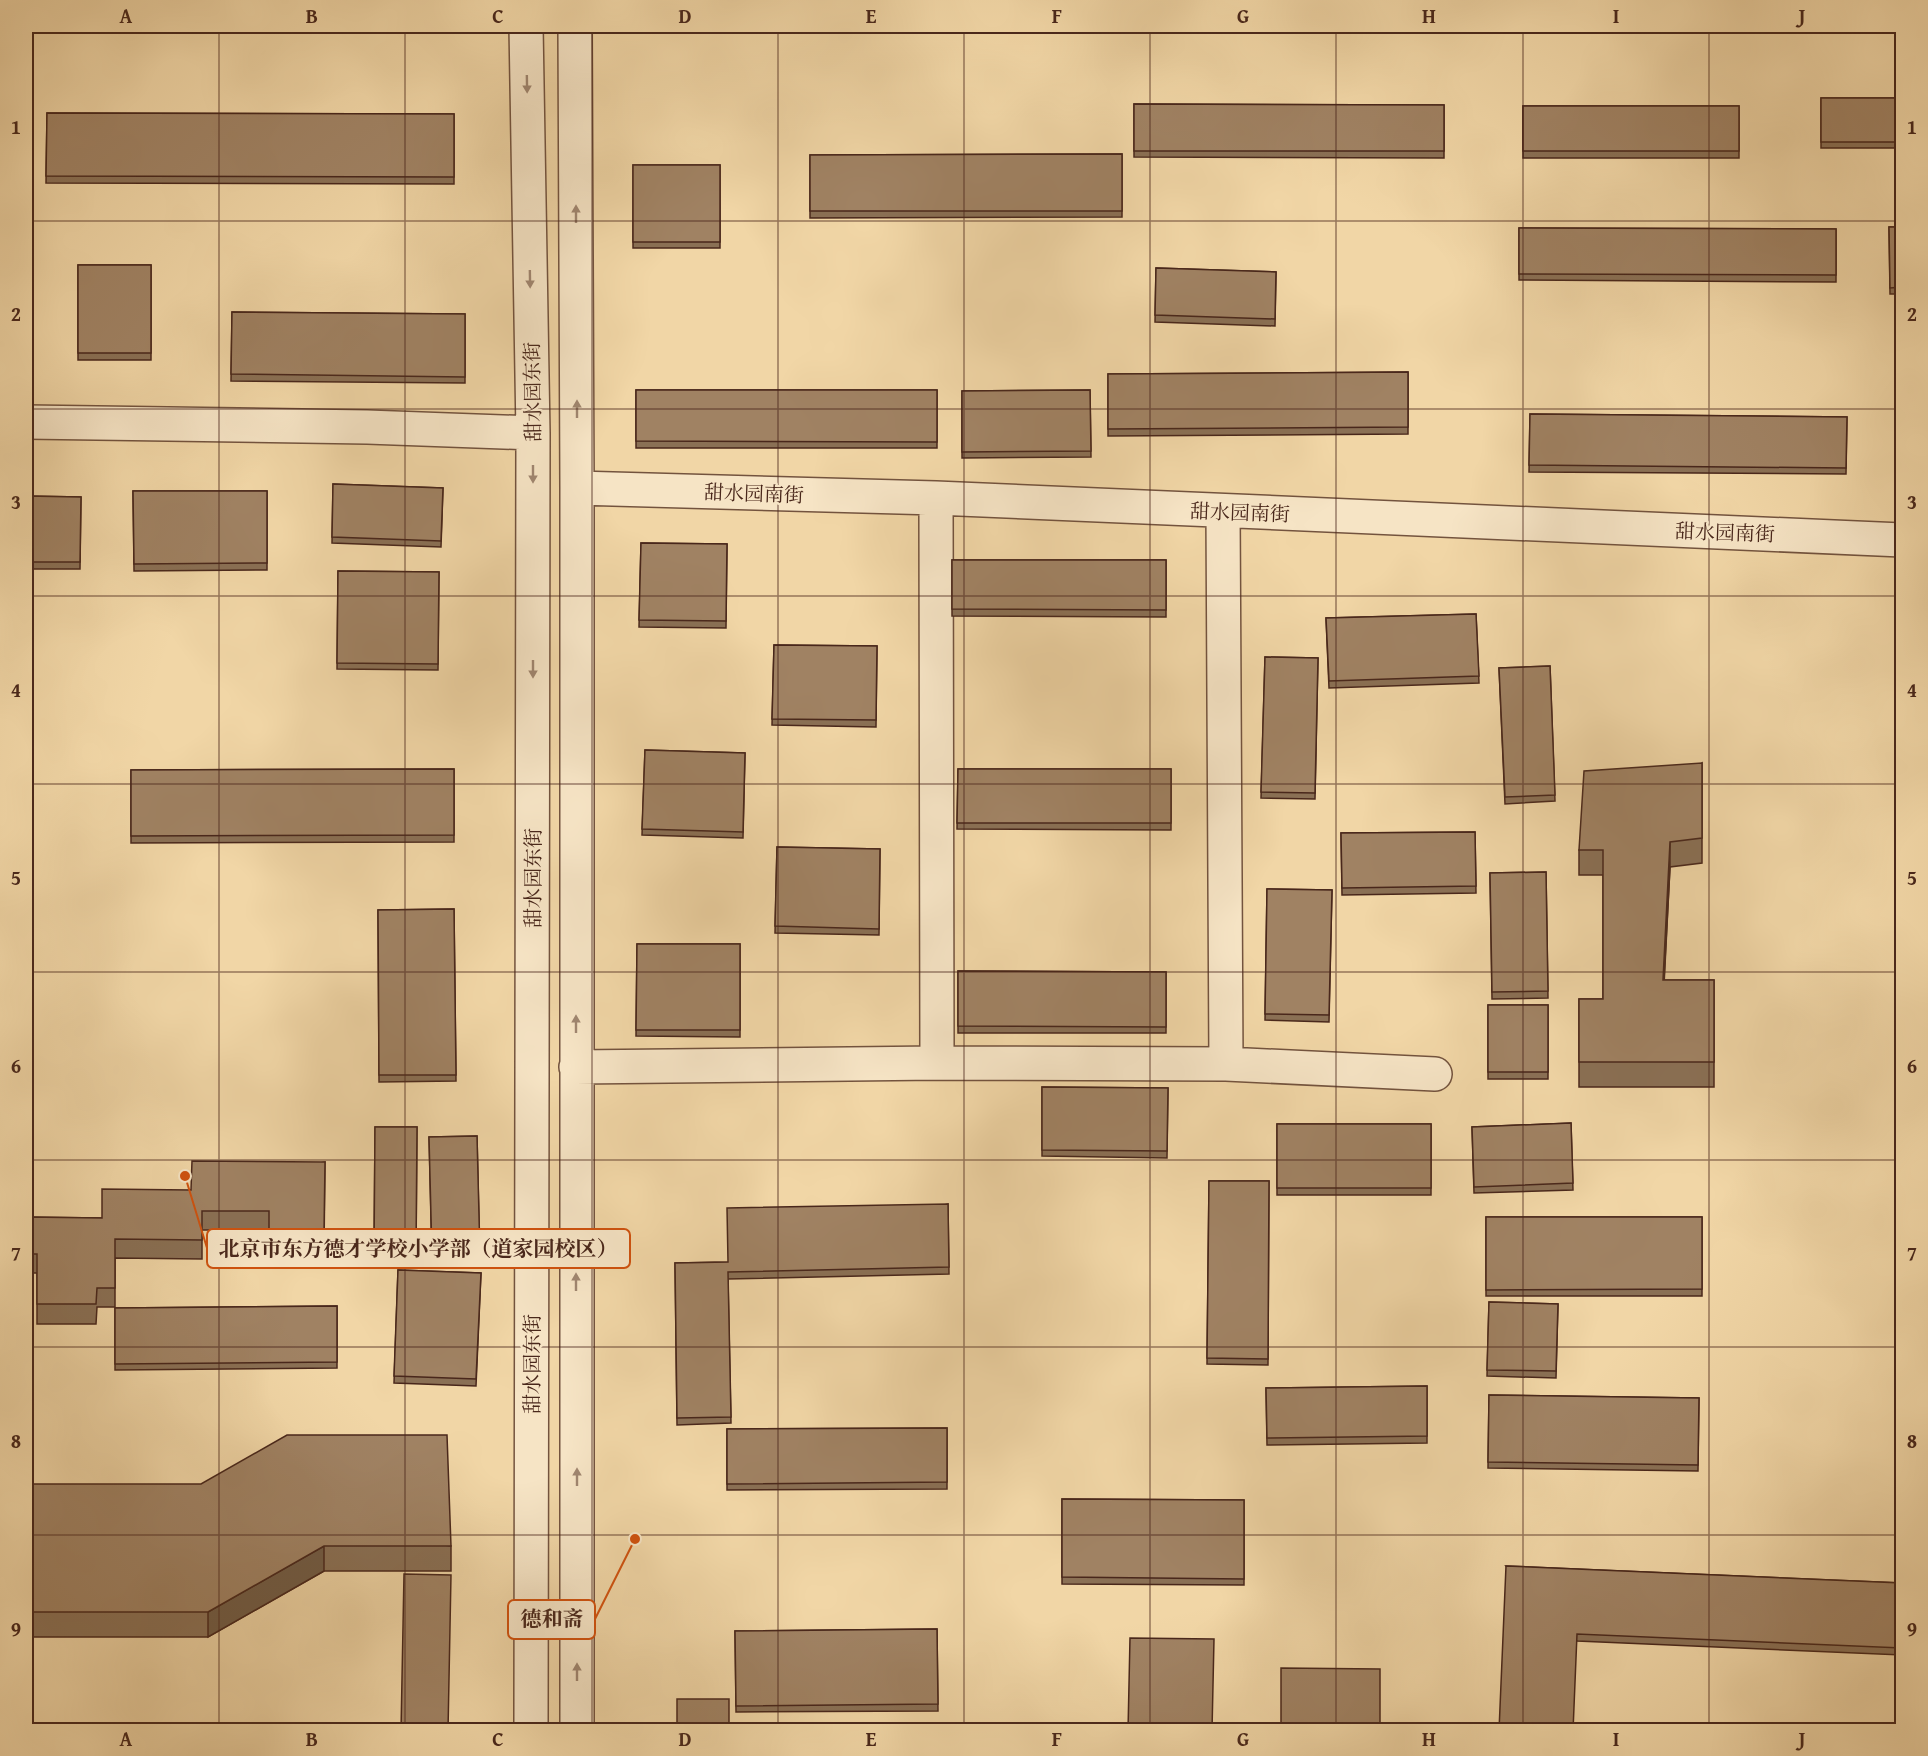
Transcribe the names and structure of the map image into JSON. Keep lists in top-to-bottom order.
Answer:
{
  "streets": {
    "street": ["甜水园东街", "甜水园南街"]
  },
  "places": ["北京市东方德才学校小学部（道家园校区）", "德和斋"],
  "grid": {
    "columns": [
      "A",
      "B",
      "C",
      "D",
      "E",
      "F",
      "G",
      "H",
      "I",
      "J"
    ],
    "rows": [
      "1",
      "2",
      "3",
      "4",
      "5",
      "6",
      "7",
      "8",
      "9"
    ]
  }
}
